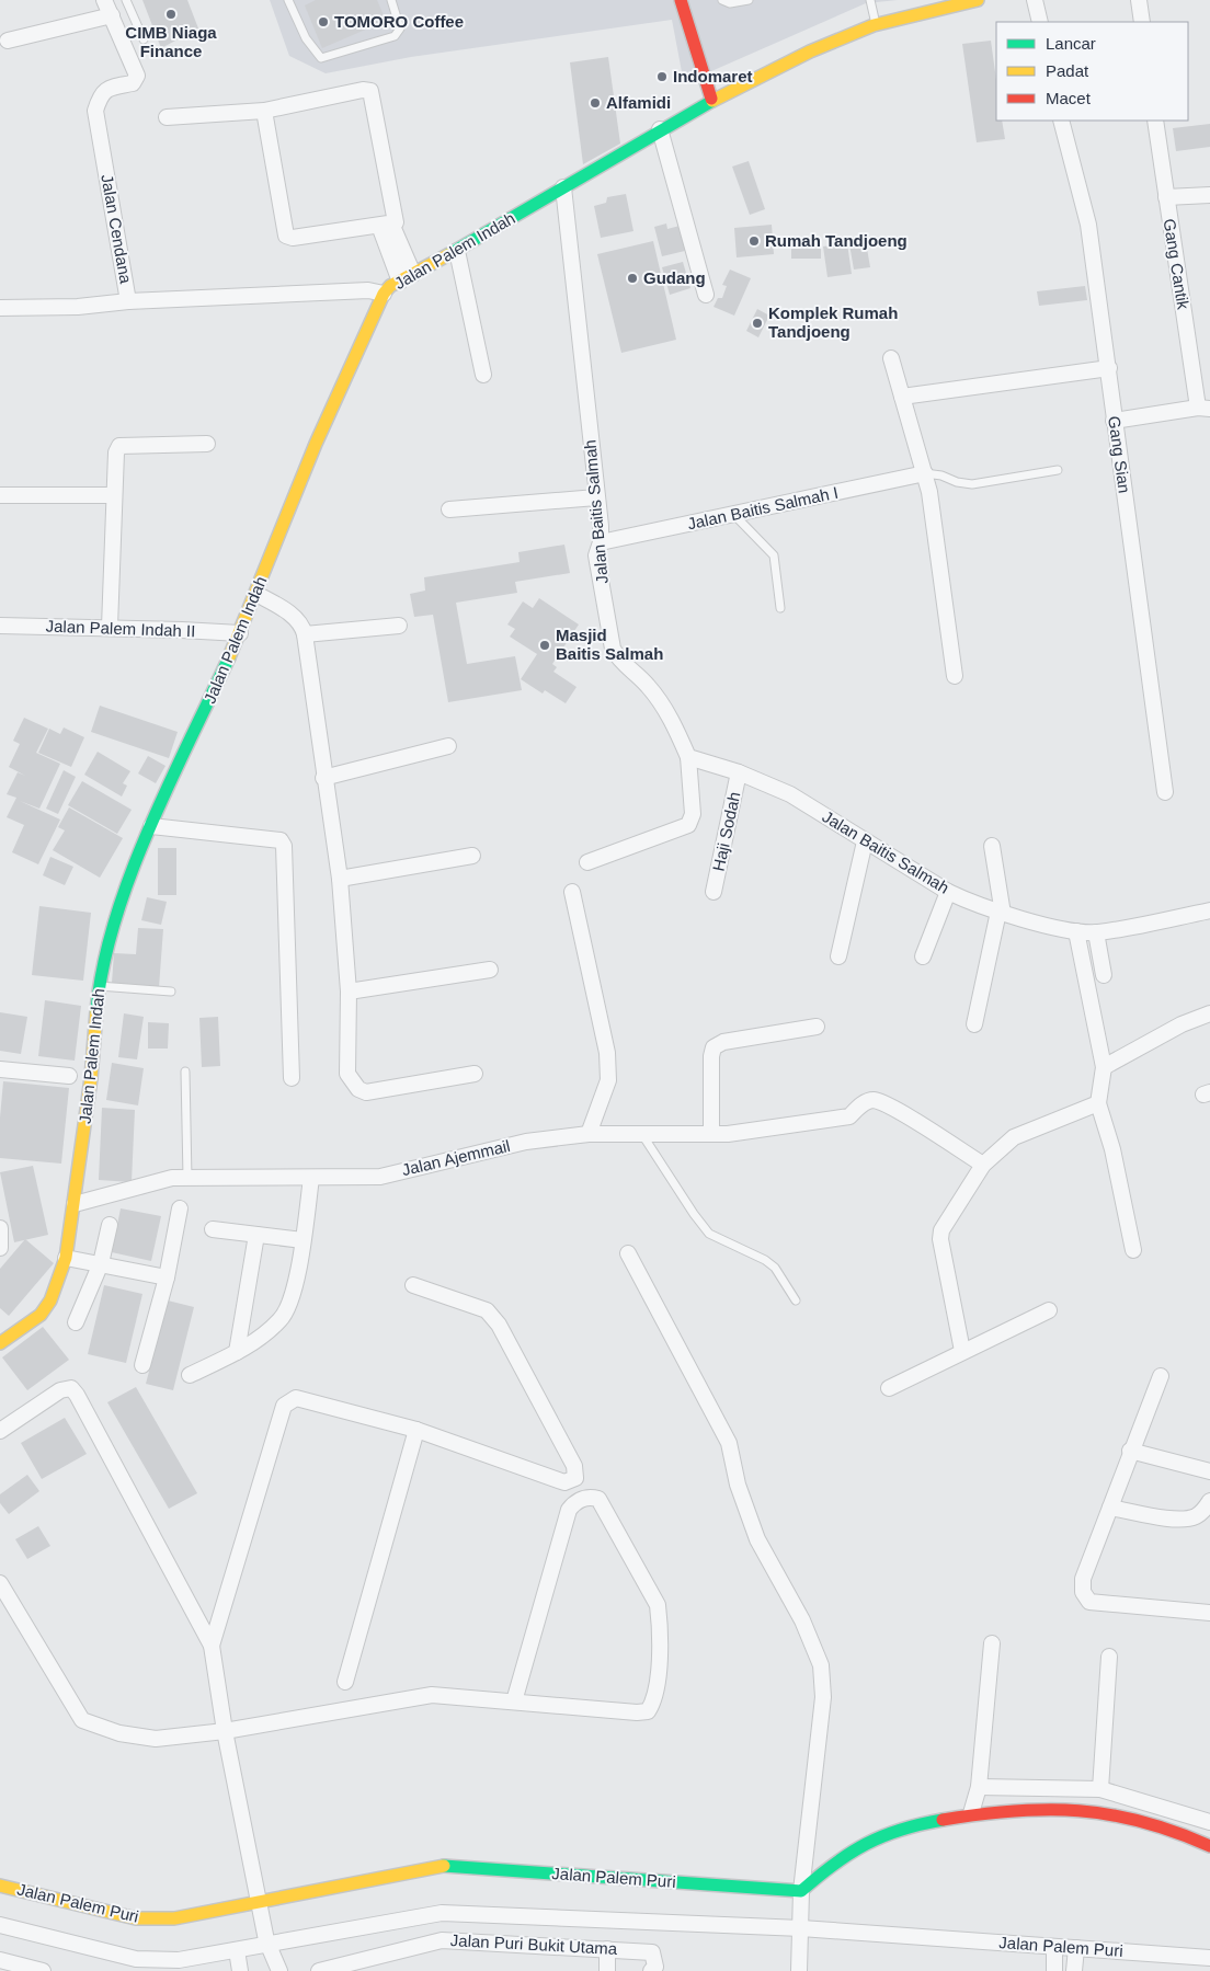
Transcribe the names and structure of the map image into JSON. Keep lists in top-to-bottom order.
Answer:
{
  "streets": {
    "street": [
      "Jalan Cendana",
      "Jalan Palem Indah",
      "Gang Cantik",
      "Gang Sian",
      "Jalan Baitis Salmah I",
      "Jalan Baitis Salmah",
      "Jalan Palem Indah II",
      "Haji Sodah",
      "Jalan Ajemmail",
      "Jalan Palem Puri",
      "Jalan Puri Bukit Utama"
    ]
  },
  "crossings": [
    ["Jalan Cendana", "Jalan Palem Indah"],
    ["Jalan Palem Indah", "Jalan Baitis Salmah"],
    ["Jalan Palem Indah", "Jalan Palem Indah II"],
    ["Jalan Palem Indah", "Jalan Ajemmail"],
    ["Jalan Baitis Salmah I", "Jalan Baitis Salmah"],
    ["Jalan Baitis Salmah", "Haji Sodah"]
  ],
  "places": [
    "CIMB Niaga Finance",
    "TOMORO Coffee",
    "Indomaret",
    "Alfamidi",
    "Rumah Tandjoeng",
    "Gudang",
    "Komplek Rumah Tandjoeng",
    "Masjid Baitis Salmah"
  ],
  "legend": ["Lancar", "Padat", "Macet"]
}
